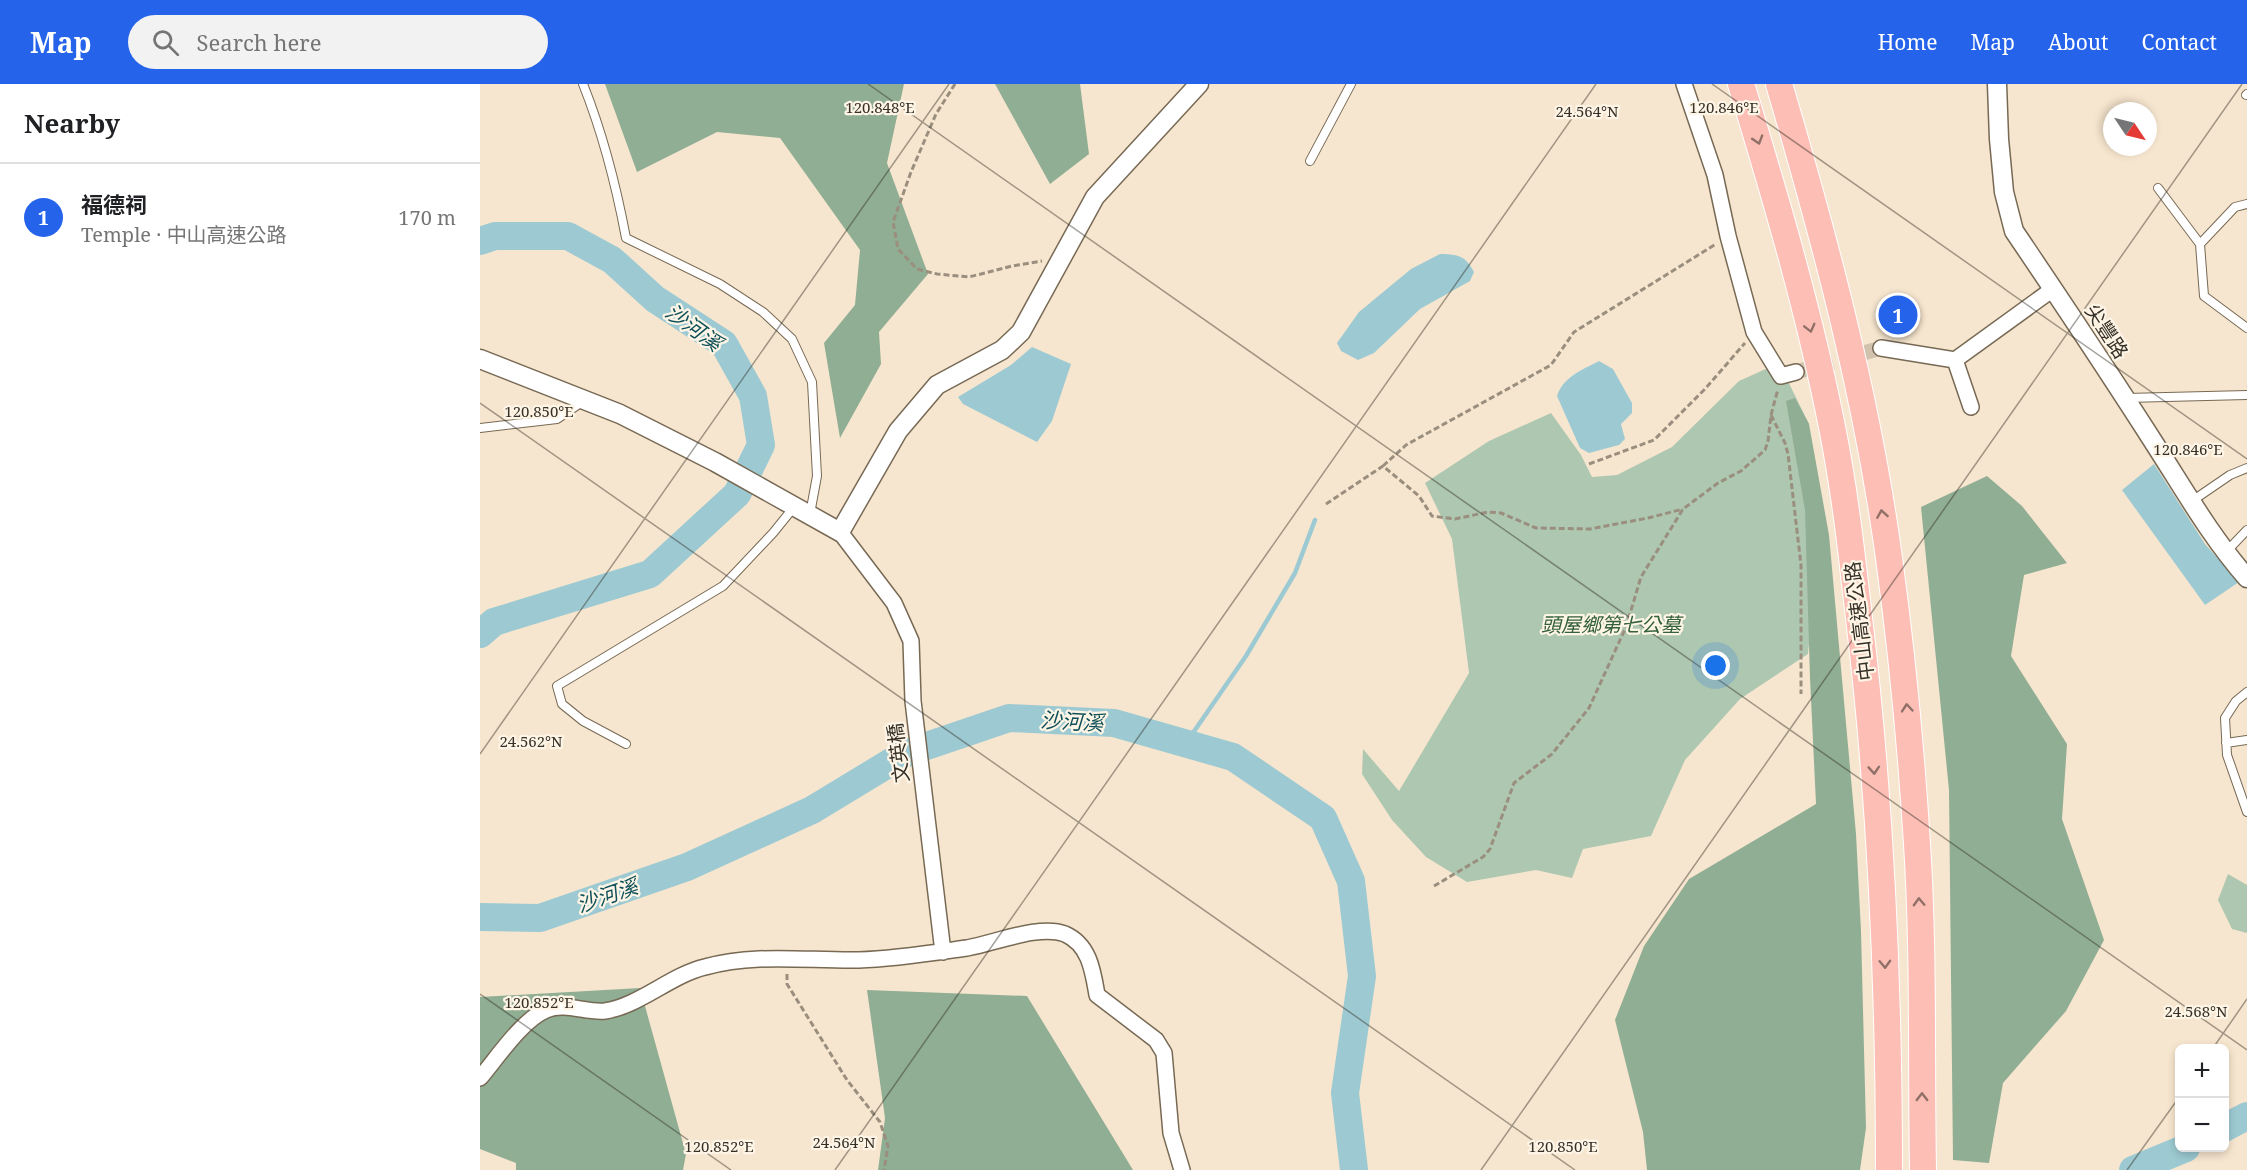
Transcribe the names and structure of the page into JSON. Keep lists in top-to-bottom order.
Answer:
{
  "streets": {
    "highway": ["中山高速公路"],
    "street": ["尖豐路", "文英橋"]
  },
  "water": ["沙河溪"],
  "parks": ["頭屋鄉第七公墓"],
  "north": "bottom right",
  "page": {
    "header": "Map",
    "search": "Search here",
    "nav": [
      "Home",
      "Map",
      "About",
      "Contact"
    ],
    "heading": "Nearby",
    "list": [
      {
        "mark": "1",
        "name": "福德祠",
        "note": "Temple · 中山高速公路",
        "value": "170 m"
      }
    ],
    "pins": "1",
    "map_buttons": ["+", "−"]
  },
  "coordinates": [
    "120.846°E",
    "120.848°E",
    "24.564°N",
    "120.850°E",
    "24.562°N",
    "120.852°E",
    "24.568°N"
  ]
}
